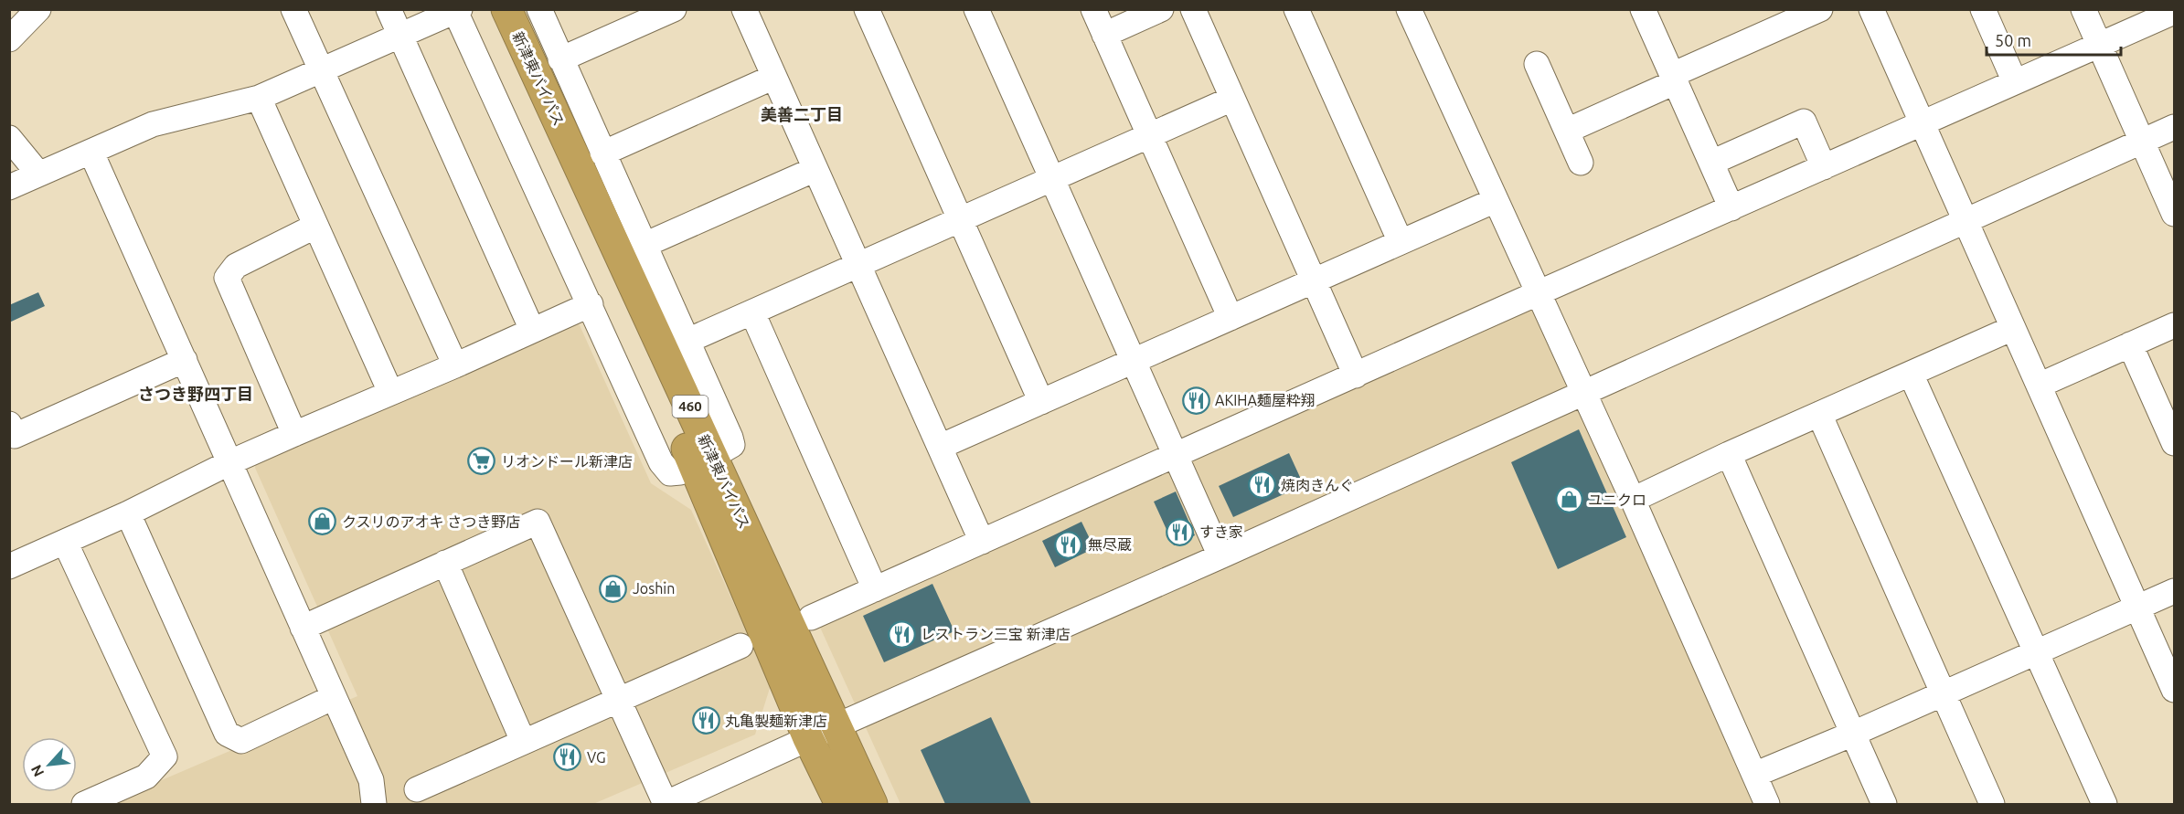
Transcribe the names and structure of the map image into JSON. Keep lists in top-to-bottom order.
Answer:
{
  "streets": {
    "highway": ["新津東バイパス", "460"]
  },
  "districts": ["美善二丁目", "さつき野四丁目"],
  "places": {
    "restaurant": [
      "AKIHA麺屋粋翔",
      "焼肉きんぐ",
      "すき家",
      "無尽蔵",
      "レストラン三宝 新津店",
      "丸亀製麺新津店",
      "VG"
    ],
    "supermarket": ["リオンドール新津店"],
    "shop": ["ユニクロ", "クスリのアオキ さつき野店", "Joshin"]
  },
  "scale_bar": "50 m",
  "north": "bottom left"
}
